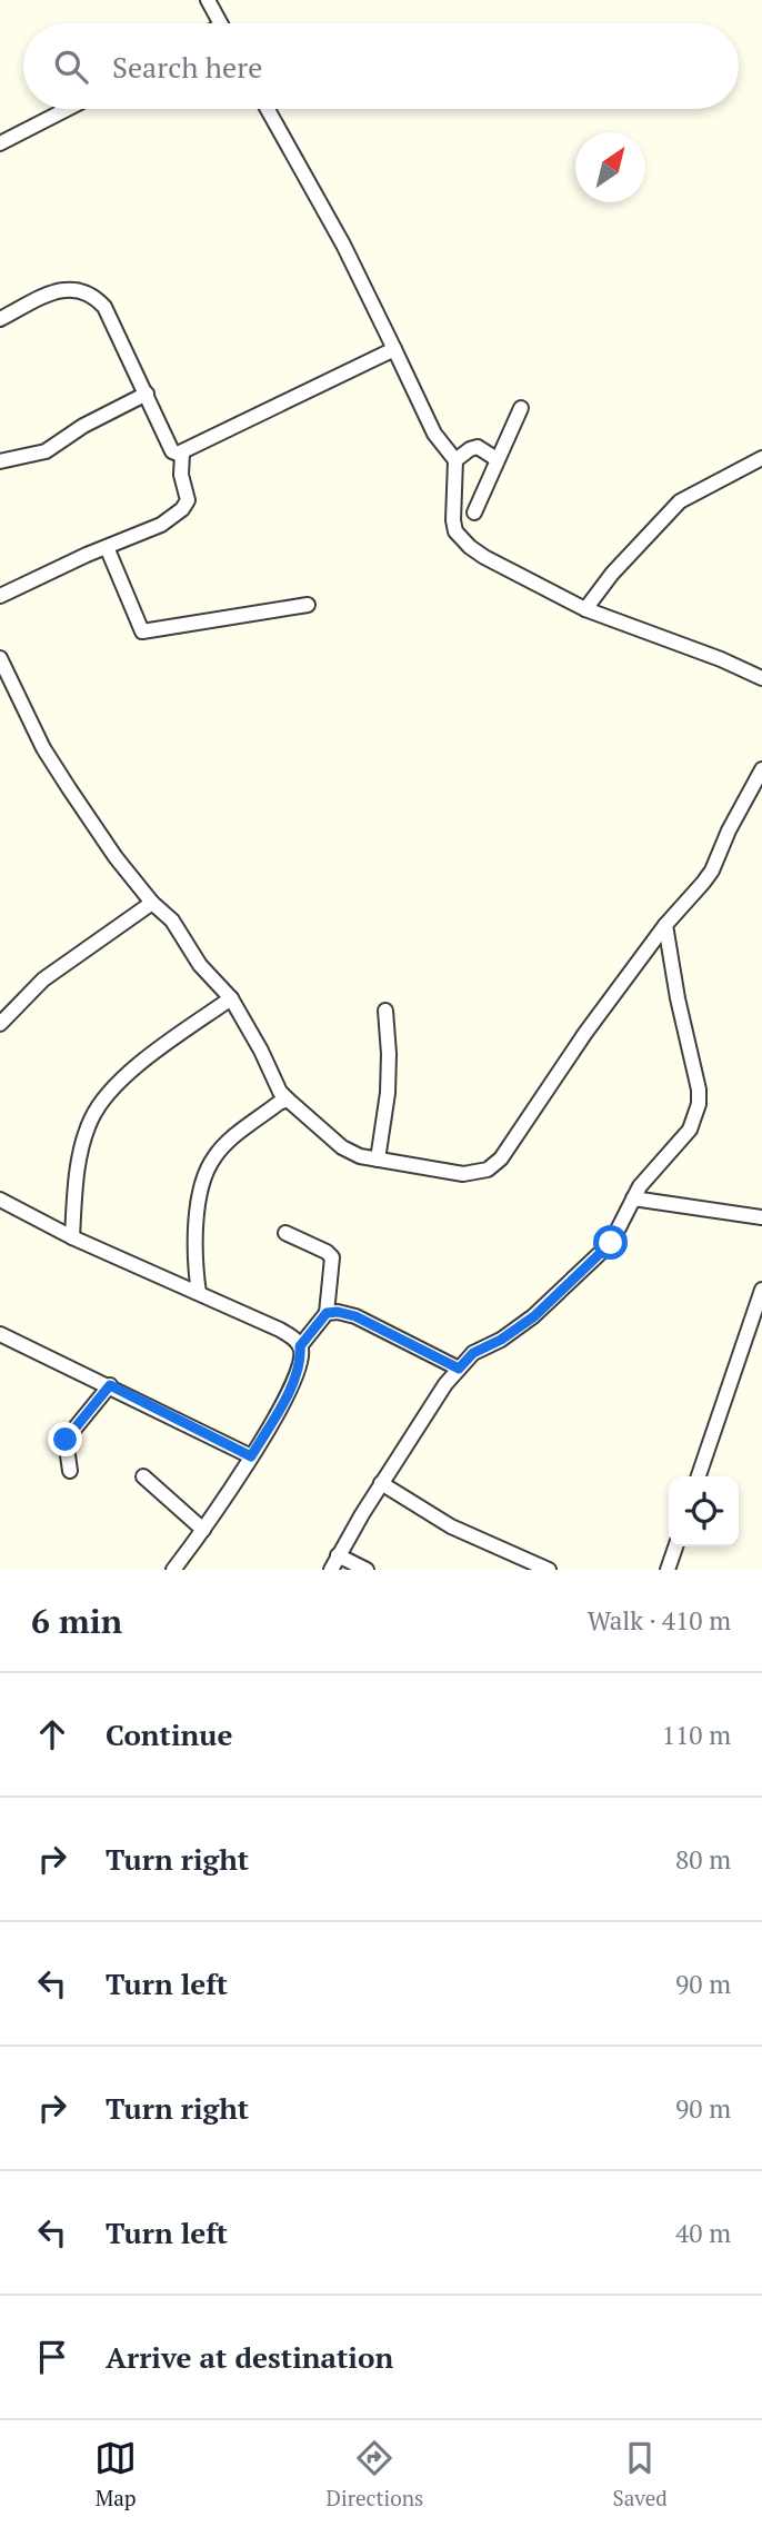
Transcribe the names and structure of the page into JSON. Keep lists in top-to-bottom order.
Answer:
{
  "north": "top right",
  "page": {
    "search": "Search here",
    "heading": ["6 min", "Walk · 410 m"],
    "list": [
      ["Continue", "110 m"],
      ["Turn right", "80 m"],
      ["Turn left", "90 m"],
      ["Turn right", "90 m"],
      ["Turn left", "40 m"],
      "Arrive at destination"
    ],
    "nav": ["Map", "Directions", "Saved"]
  }
}
